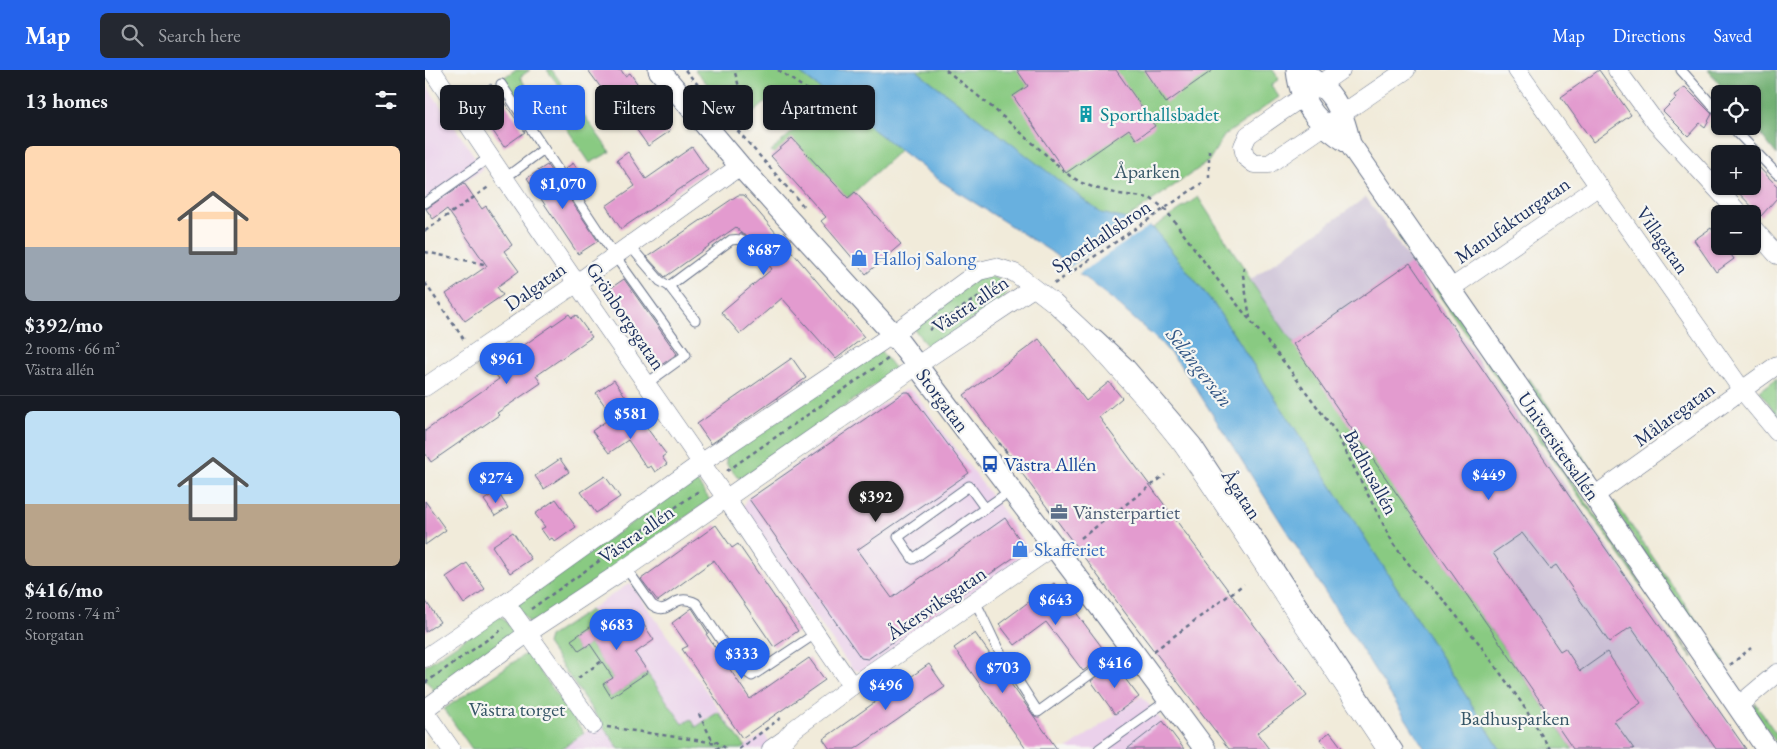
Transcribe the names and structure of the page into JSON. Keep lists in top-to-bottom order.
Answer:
{
  "streets": {
    "street": [
      "Manufakturgatan",
      "Villagatan",
      "Dalgatan",
      "Västra allén",
      "Grönborgsgatan",
      "Storgatan",
      "Målaregatan",
      "Universitetsallén",
      "Ågatan",
      "Åkersviksgatan"
    ],
    "path": ["Sporthallsbron", "Badhusallén"]
  },
  "crossings": [
    ["Manufakturgatan", "Villagatan"],
    ["Manufakturgatan", "Universitetsallén"],
    ["Sporthallsbron", "Badhusallén"],
    ["Villagatan", "Målaregatan"],
    ["Dalgatan", "Grönborgsgatan"],
    ["Dalgatan", "Storgatan"],
    ["Västra allén", "Grönborgsgatan"],
    ["Västra allén", "Storgatan"],
    ["Västra allén", "Ågatan"],
    ["Grönborgsgatan", "Åkersviksgatan"],
    ["Storgatan", "Åkersviksgatan"],
    ["Målaregatan", "Universitetsallén"]
  ],
  "water": ["Selångersån"],
  "parks": ["Åparken", "Västra torget", "Badhusparken"],
  "places": {
    "building": ["Sporthallsbadet"],
    "shop": ["Halloj Salong", "Skafferiet"],
    "bus stop": ["Västra Allén"],
    "office": ["Vänsterpartiet"]
  },
  "page": {
    "header": "Map",
    "search": "Search here",
    "nav": ["Map", "Directions", "Saved"],
    "heading": "13 homes",
    "map_buttons": ["+", "−"],
    "chip": [
      "Buy",
      "Rent",
      "Filters",
      "New",
      "Apartment"
    ],
    "list": [
      {
        "name": "$392/mo",
        "note": "2 rooms · 66 m² · Västra allén"
      },
      {
        "name": "$416/mo",
        "note": "2 rooms · 74 m² · Storgatan"
      }
    ],
    "price": [
      "$1,070",
      "$687",
      "$961",
      "$581",
      "$449",
      "$274",
      "$392",
      "$643",
      "$683",
      "$333",
      "$416",
      "$703",
      "$496"
    ]
  }
}
